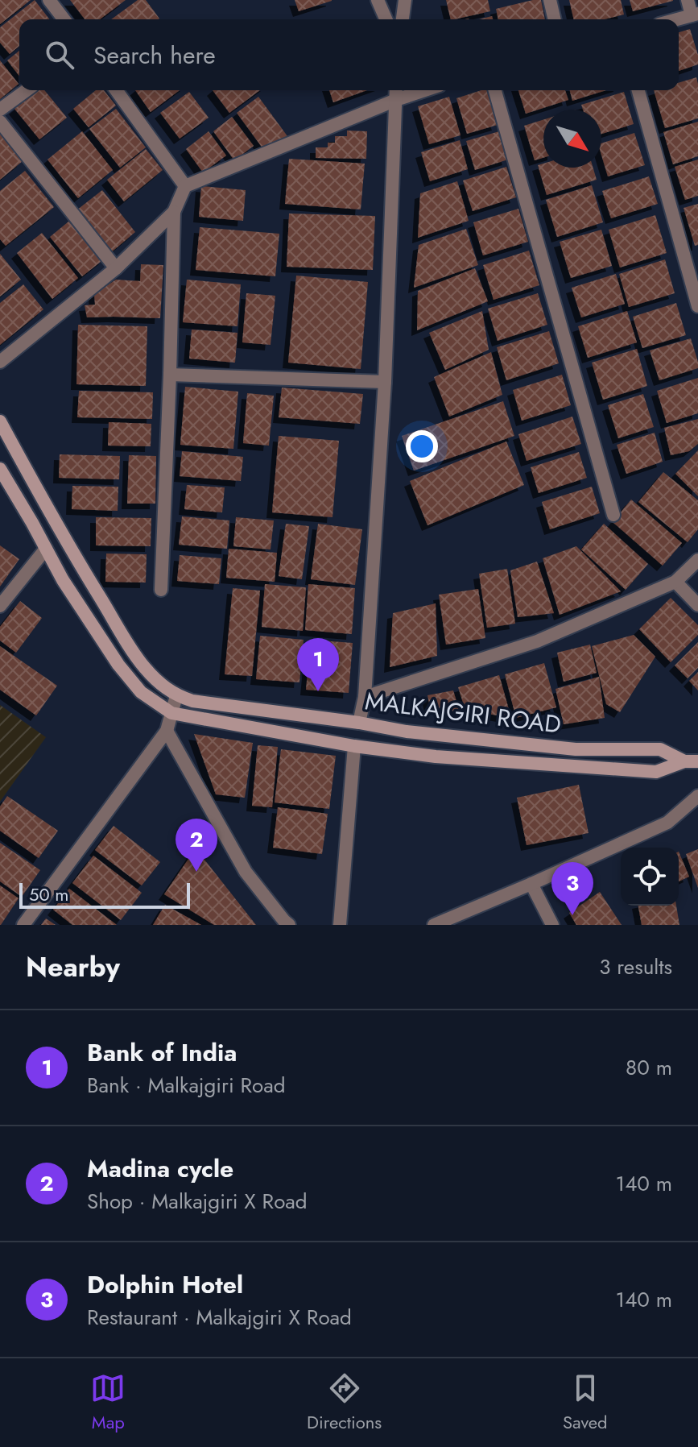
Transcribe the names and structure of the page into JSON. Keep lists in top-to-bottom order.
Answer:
{
  "streets": {
    "main road": ["MALKAJGIRI ROAD"]
  },
  "scale_bar": "50 m",
  "north": "bottom right",
  "page": {
    "search": "Search here",
    "pins": ["1", "2", "3"],
    "scale": "50 m",
    "heading": ["Nearby", "3 results"],
    "list": [
      {
        "mark": "1",
        "name": "Bank of India",
        "note": "Bank · Malkajgiri Road",
        "value": "80 m"
      },
      {
        "mark": "2",
        "name": "Madina cycle",
        "note": "Shop · Malkajgiri X Road",
        "value": "140 m"
      },
      {
        "mark": "3",
        "name": "Dolphin Hotel",
        "note": "Restaurant · Malkajgiri X Road",
        "value": "140 m"
      }
    ],
    "nav": ["Map", "Directions", "Saved"]
  }
}
